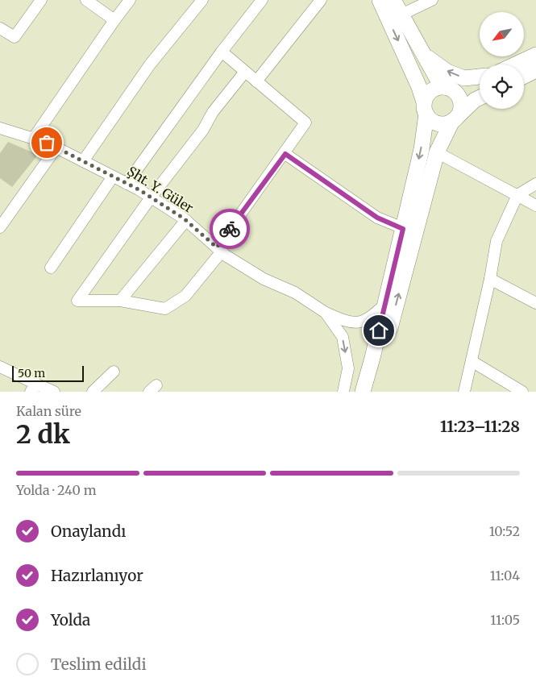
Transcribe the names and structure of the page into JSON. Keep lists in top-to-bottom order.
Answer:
{
  "streets": {
    "street": ["Şht. Y. Güler"]
  },
  "scale_bar": "50 m",
  "north": "bottom left",
  "page": {
    "scale": "50 m",
    "heading": ["2 dk", "Kalan süre", "11:23–11:28"],
    "bar": "Yolda · 240 m",
    "list": [
      ["Onaylandı", "10:52"],
      ["Hazırlanıyor", "11:04"],
      ["Yolda", "11:05"],
      "Teslim edildi"
    ]
  }
}
